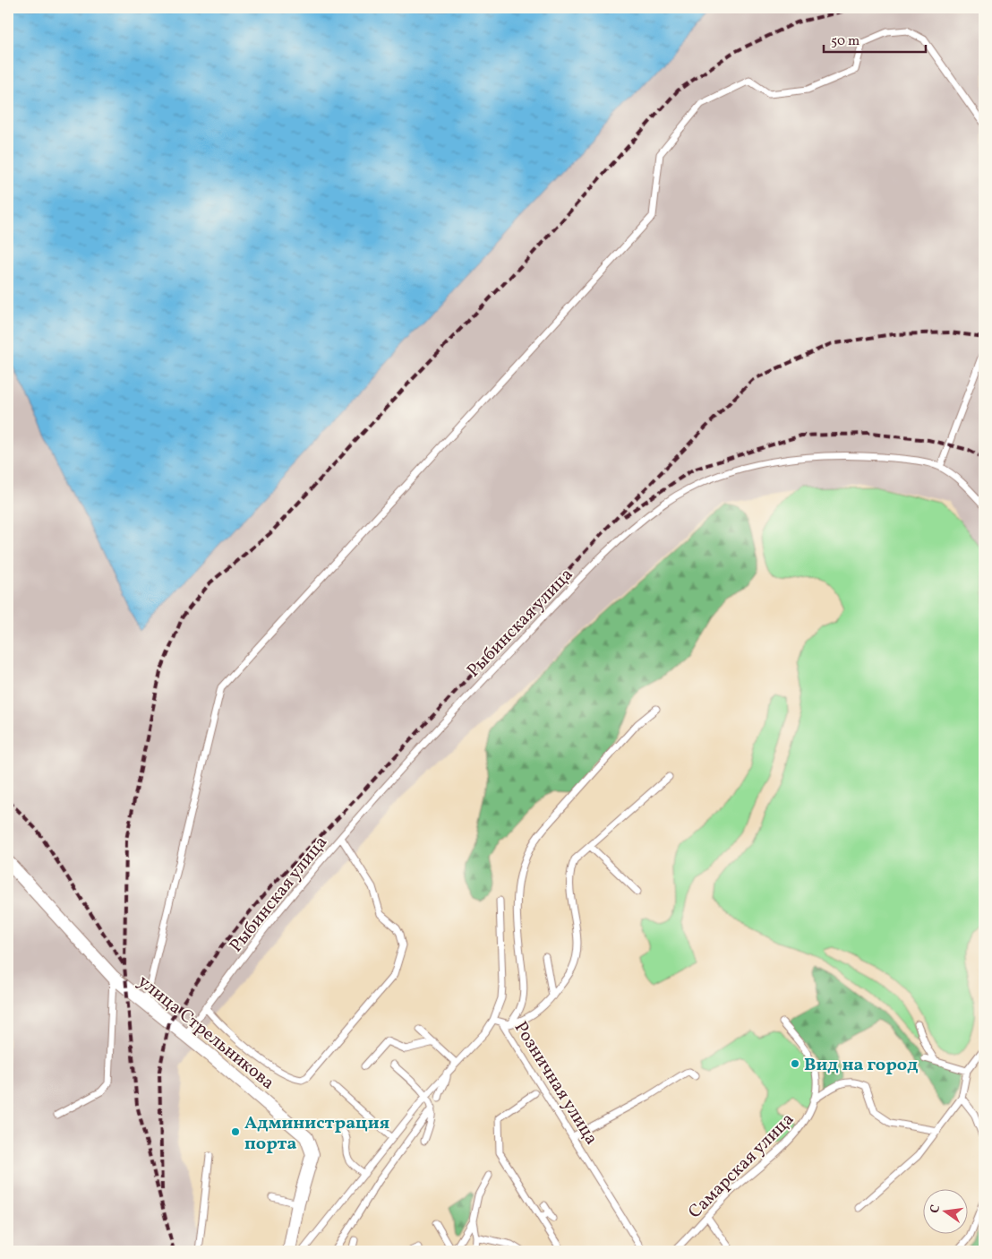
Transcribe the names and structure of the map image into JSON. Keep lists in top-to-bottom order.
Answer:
{
  "streets": {
    "street": ["улица Стрельникова"],
    "lane": ["Рыбинская улица", "Розничная улица", "Самарская улица"]
  },
  "crossings": [
    ["Рыбинская улица", "улица Стрельникова"]
  ],
  "places": ["Вид на город", "Администрация порта"],
  "scale_bar": "50 m",
  "north": "left"
}
